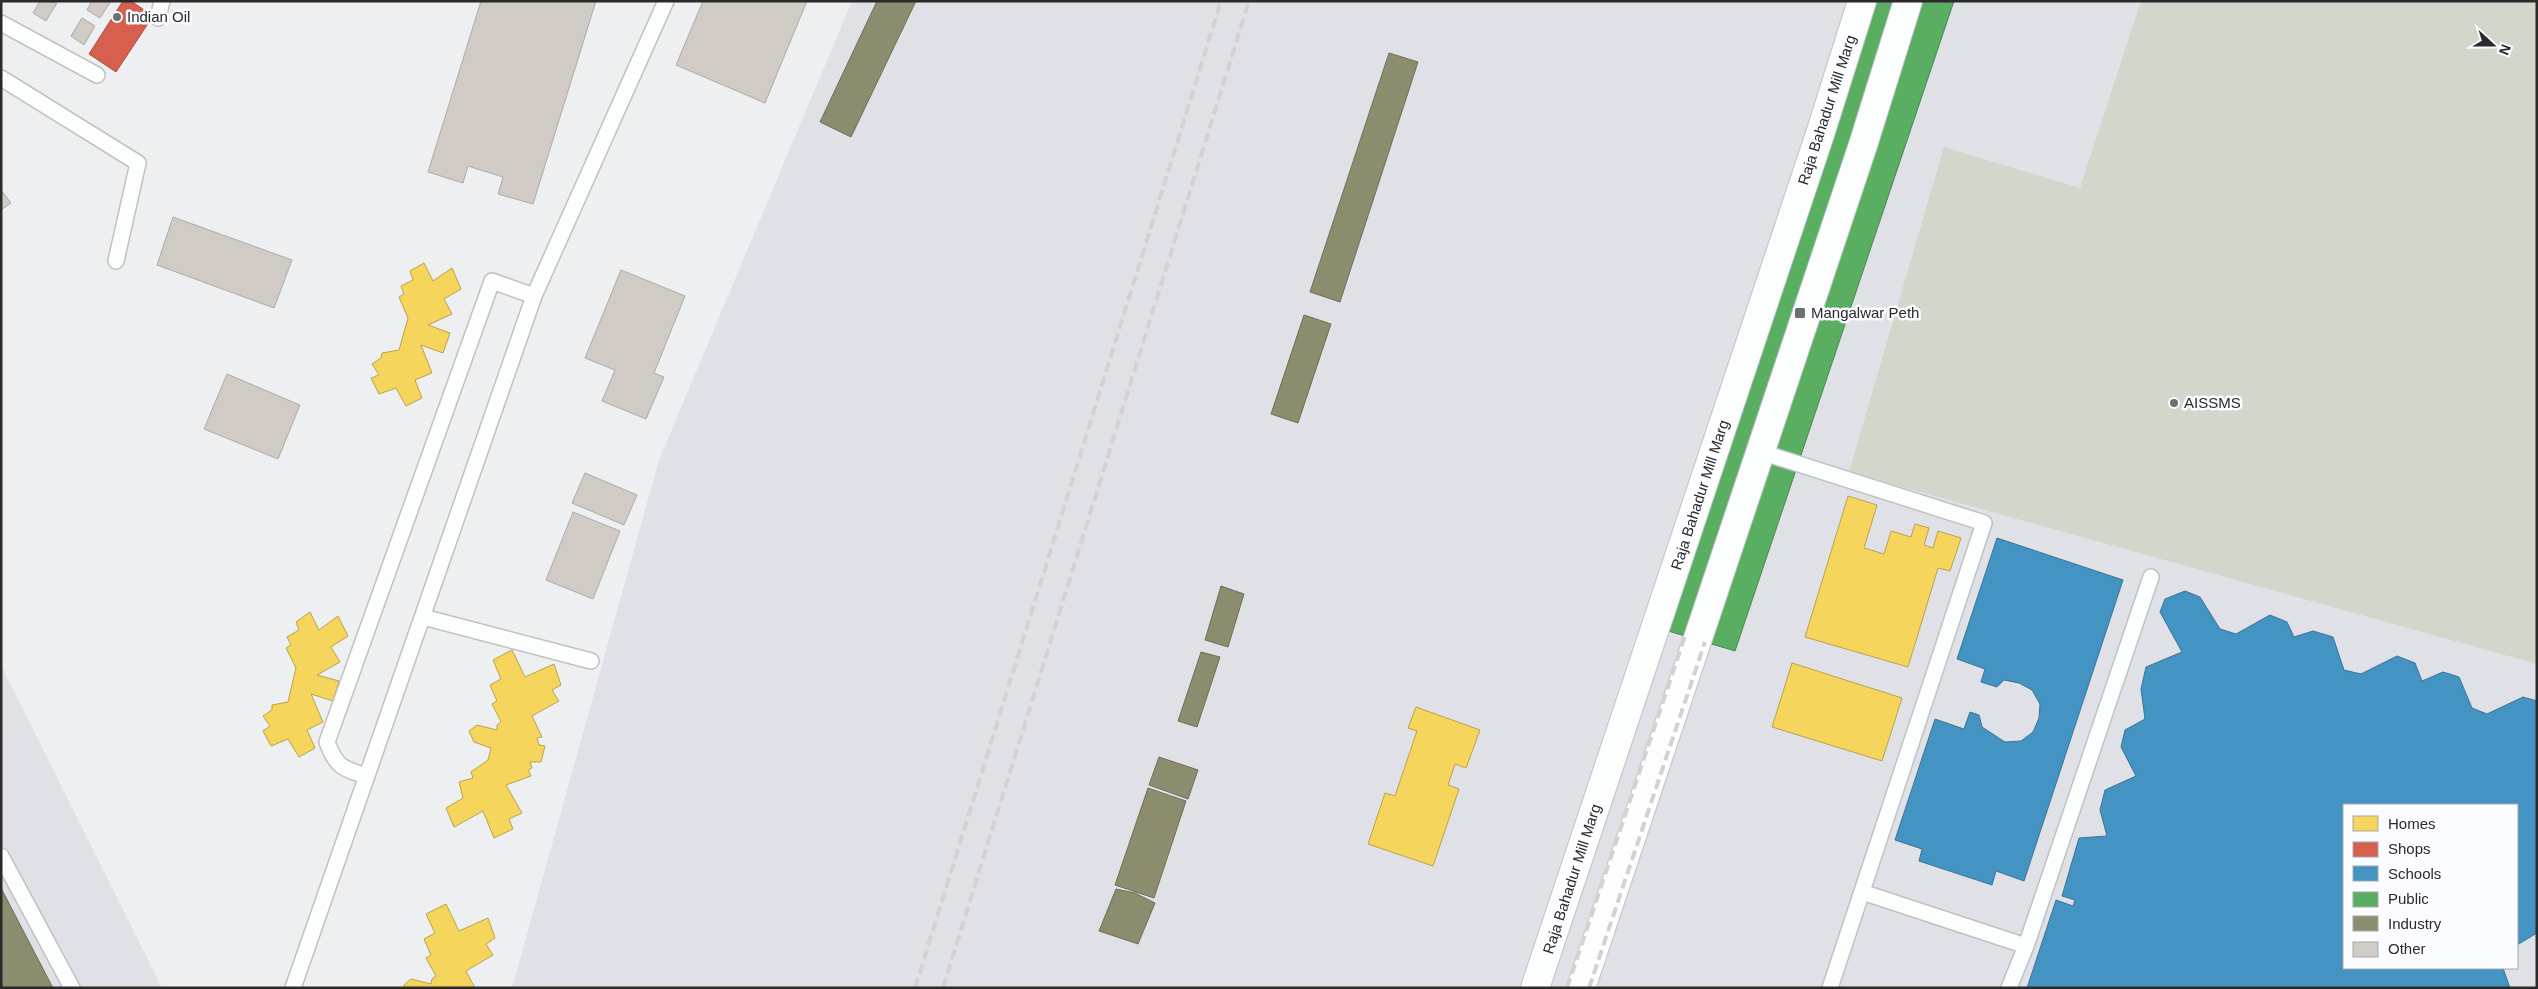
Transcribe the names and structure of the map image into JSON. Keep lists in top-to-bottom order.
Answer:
{
  "streets": {
    "highway": ["Raja Bahadur Mill Marg"]
  },
  "places": {
    "other": ["Indian Oil", "AISSMS"],
    "transit": ["Mangalwar Peth"]
  },
  "legend": [
    "Homes",
    "Shops",
    "Schools",
    "Public",
    "Industry",
    "Other"
  ],
  "north": "right"
}
